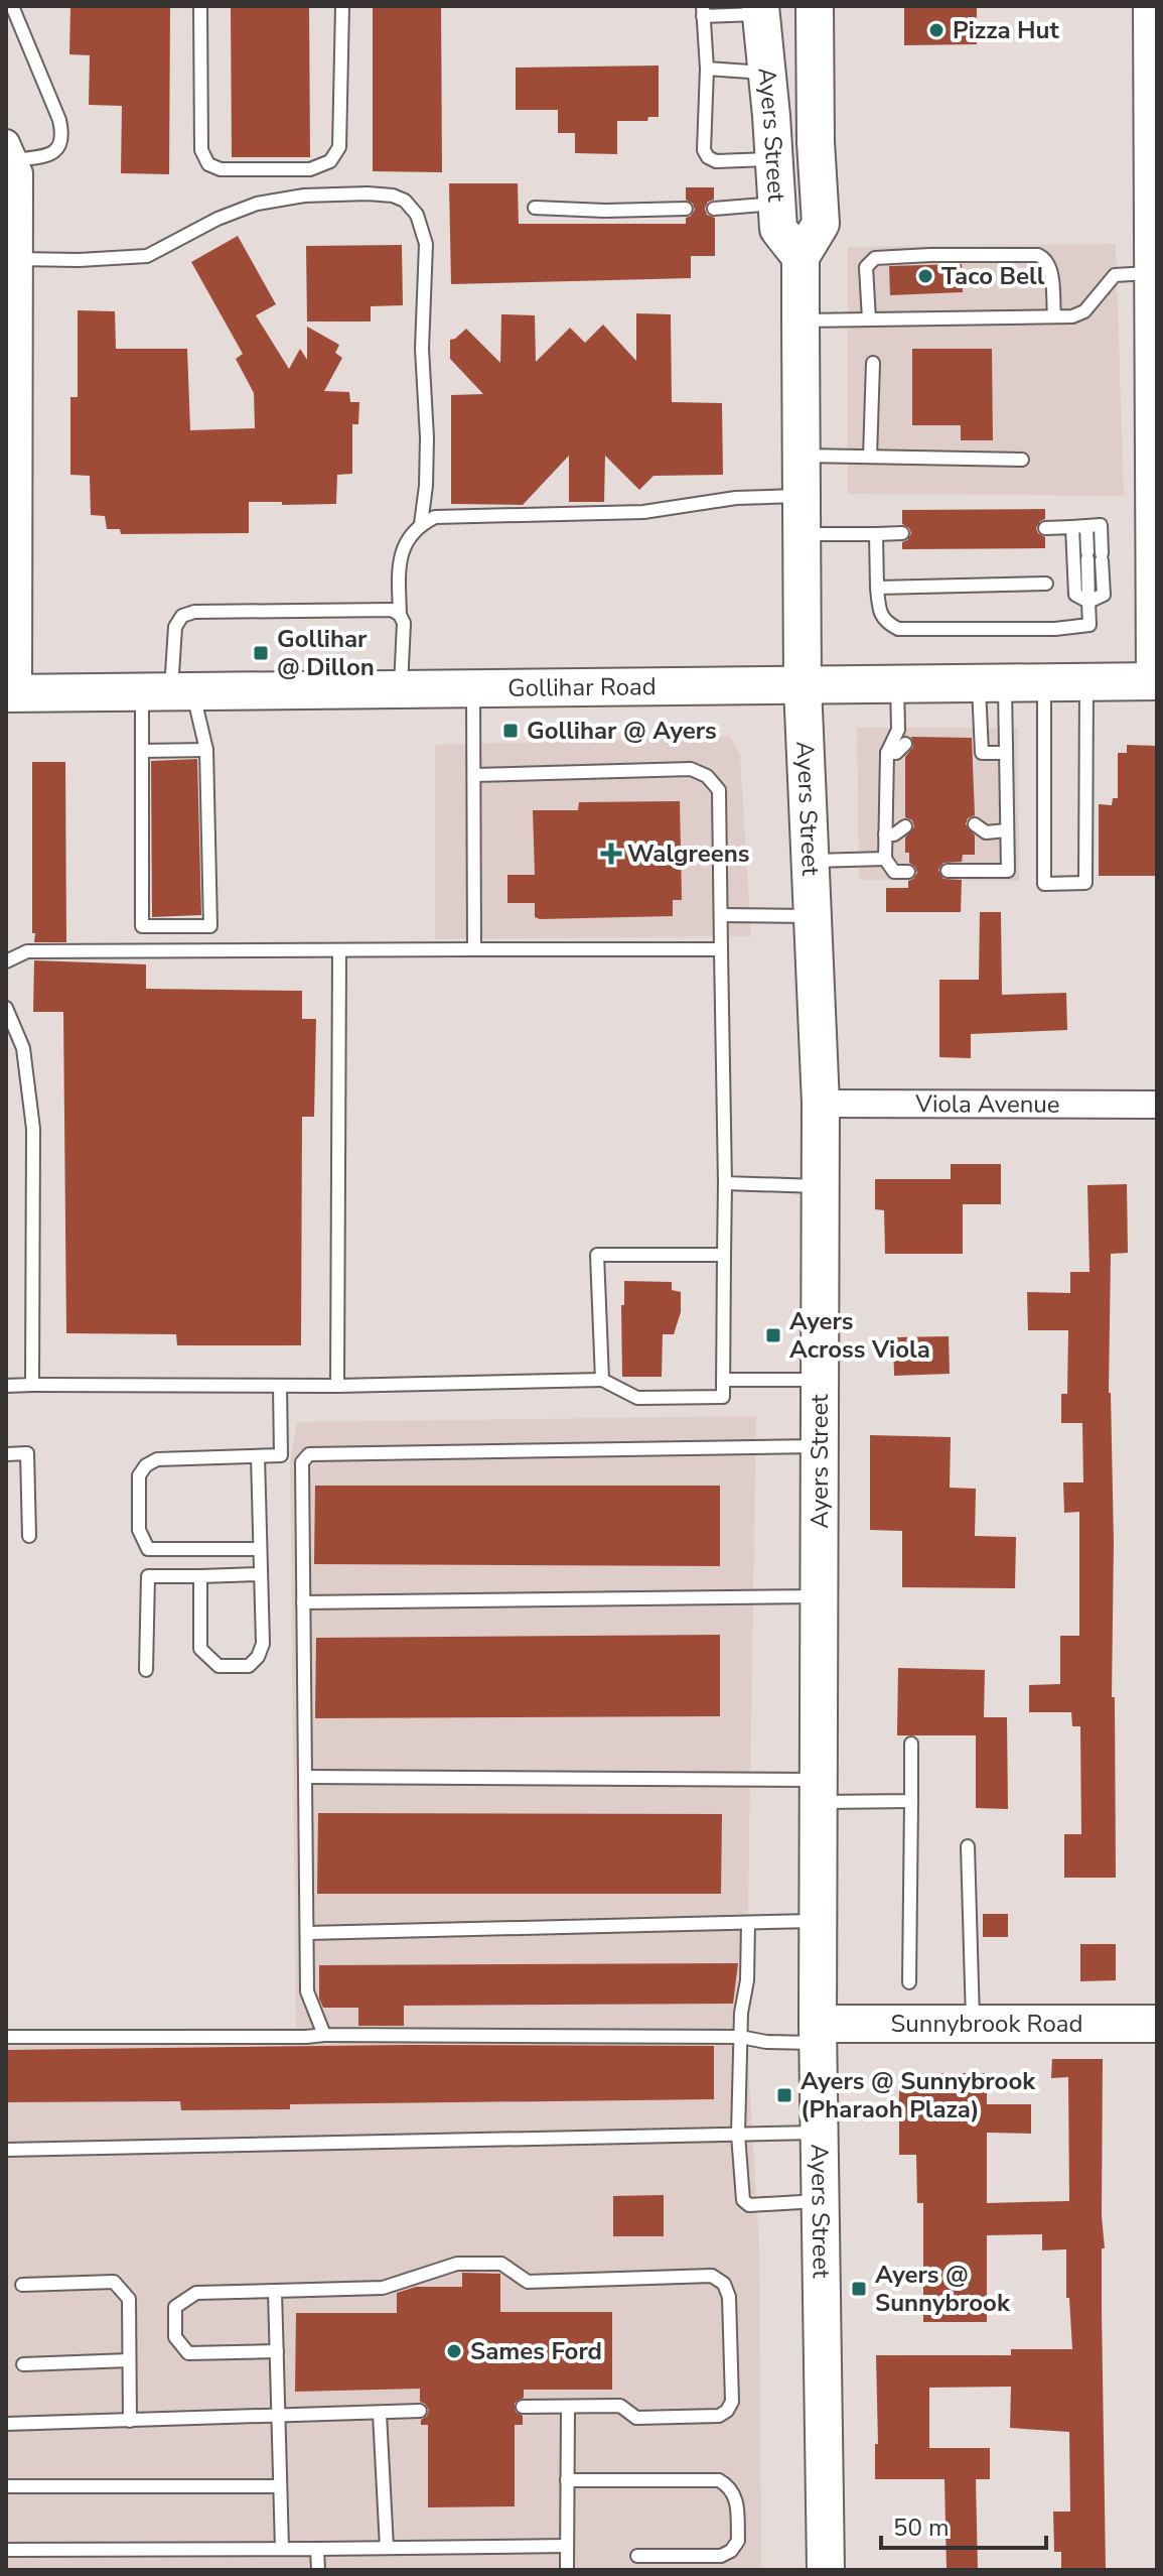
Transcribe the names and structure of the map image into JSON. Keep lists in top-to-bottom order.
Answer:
{
  "streets": {
    "main road": ["Ayers Street", "Gollihar Road", "Sunnybrook Road"],
    "street": ["Viola Avenue"]
  },
  "crossings": [
    ["Ayers Street", "Gollihar Road"],
    ["Ayers Street", "Viola Avenue"],
    ["Ayers Street", "Sunnybrook Road"]
  ],
  "places": {
    "other": ["Pizza Hut", "Taco Bell", "Sames Ford"],
    "transit": [
      "Gollihar @ Dillon",
      "Gollihar @ Ayers",
      "Ayers Across Viola",
      "Ayers @ Sunnybrook (Pharaoh Plaza)",
      "Ayers @ Sunnybrook"
    ],
    "health": ["Walgreens"]
  },
  "scale_bar": "50 m"
}
